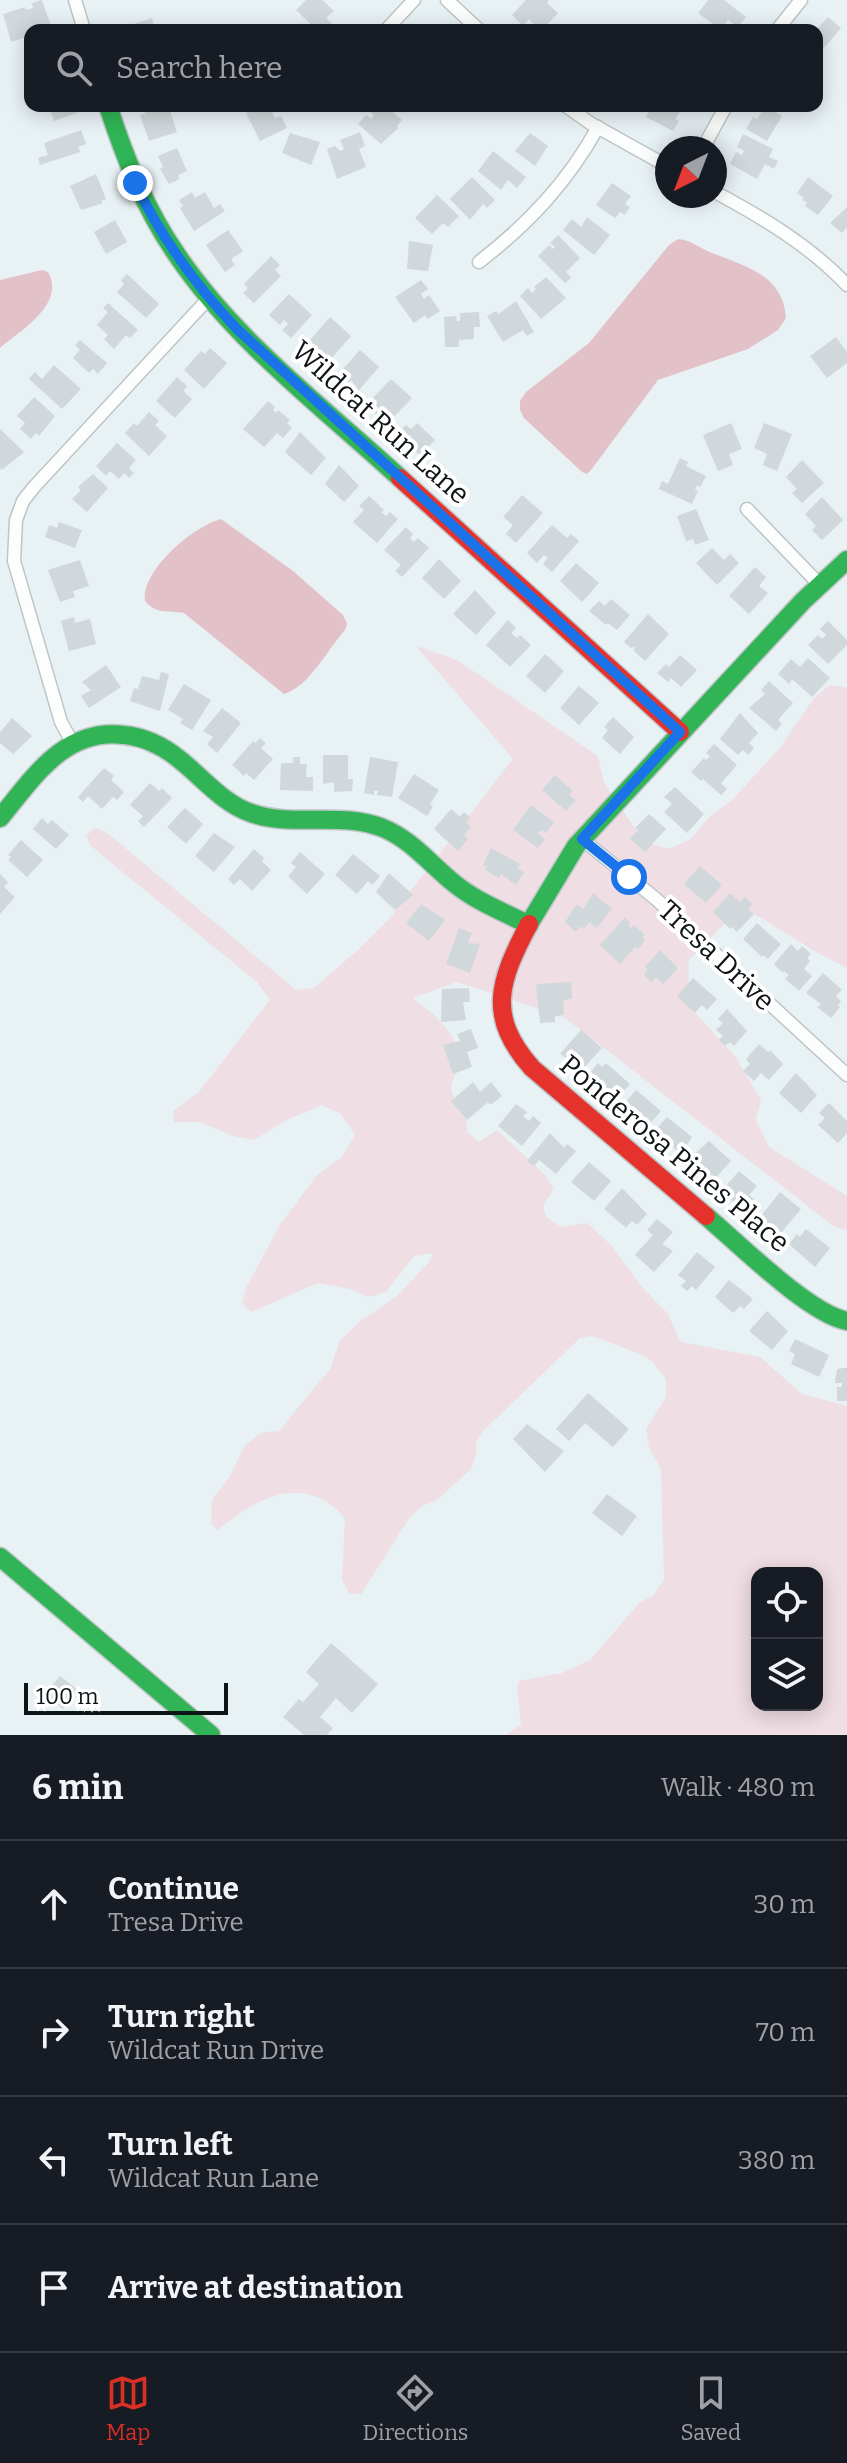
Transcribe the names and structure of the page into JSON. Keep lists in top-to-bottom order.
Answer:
{
  "streets": {
    "street": ["Wildcat Run Lane", "Tresa Drive", "Ponderosa Pines Place"]
  },
  "scale_bar": "100 m",
  "north": "bottom left",
  "page": {
    "search": "Search here",
    "scale": "100 m",
    "heading": ["6 min", "Walk · 480 m"],
    "list": [
      ["Continue", "Tresa Drive", "30 m"],
      ["Turn right", "Wildcat Run Drive", "70 m"],
      ["Turn left", "Wildcat Run Lane", "380 m"],
      "Arrive at destination"
    ],
    "nav": ["Map", "Directions", "Saved"]
  }
}
